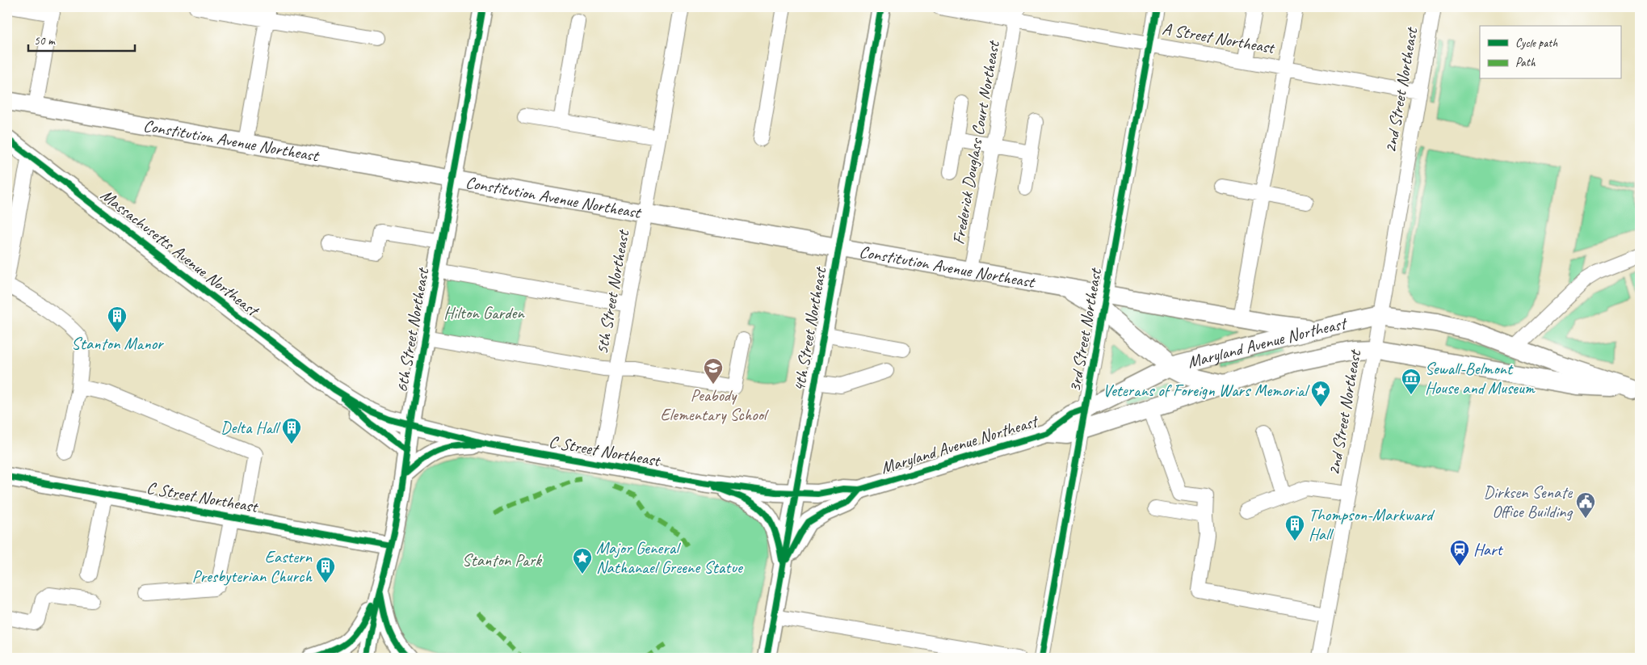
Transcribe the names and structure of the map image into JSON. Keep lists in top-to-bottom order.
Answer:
{
  "streets": {
    "main road": [
      "Constitution Avenue Northeast",
      "Massachusetts Avenue Northeast",
      "4th Street Northeast",
      "6th Street Northeast",
      "Maryland Avenue Northeast",
      "C Street Northeast"
    ],
    "street": [
      "A Street Northeast",
      "2nd Street Northeast",
      "Frederick Douglass Court Northeast",
      "5th Street Northeast",
      "3rd Street Northeast"
    ]
  },
  "crossings": [
    ["A Street Northeast", "2nd Street Northeast"],
    ["A Street Northeast", "Frederick Douglass Court Northeast"],
    ["A Street Northeast", "3rd Street Northeast"],
    ["2nd Street Northeast", "Maryland Avenue Northeast"],
    ["Constitution Avenue Northeast", "Frederick Douglass Court Northeast"],
    ["Constitution Avenue Northeast", "5th Street Northeast"],
    ["Constitution Avenue Northeast", "4th Street Northeast"],
    ["Constitution Avenue Northeast", "6th Street Northeast"],
    ["Constitution Avenue Northeast", "3rd Street Northeast"],
    ["Constitution Avenue Northeast", "Maryland Avenue Northeast"],
    ["Massachusetts Avenue Northeast", "6th Street Northeast"],
    ["Massachusetts Avenue Northeast", "C Street Northeast"],
    ["5th Street Northeast", "C Street Northeast"],
    ["4th Street Northeast", "Maryland Avenue Northeast"],
    ["4th Street Northeast", "C Street Northeast"],
    ["6th Street Northeast", "C Street Northeast"],
    ["3rd Street Northeast", "Maryland Avenue Northeast"],
    ["Maryland Avenue Northeast", "C Street Northeast"]
  ],
  "parks": ["Hilton Garden", "Stanton Park"],
  "places": {
    "building": [
      "Stanton Manor",
      "Delta Hall",
      "Thompson-Markward Hall",
      "Eastern Presbyterian Church"
    ],
    "school or university": ["Peabody Elementary School"],
    "museum": ["Sewall-Belmont House and Museum"],
    "place": ["Veterans of Foreign Wars Memorial", "Major General Nathanael Greene Statue"],
    "public building": ["Dirksen Senate Office Building"],
    "station": ["Hart"]
  },
  "legend": ["Cycle path", "Path"],
  "scale_bar": "50 m"
}
